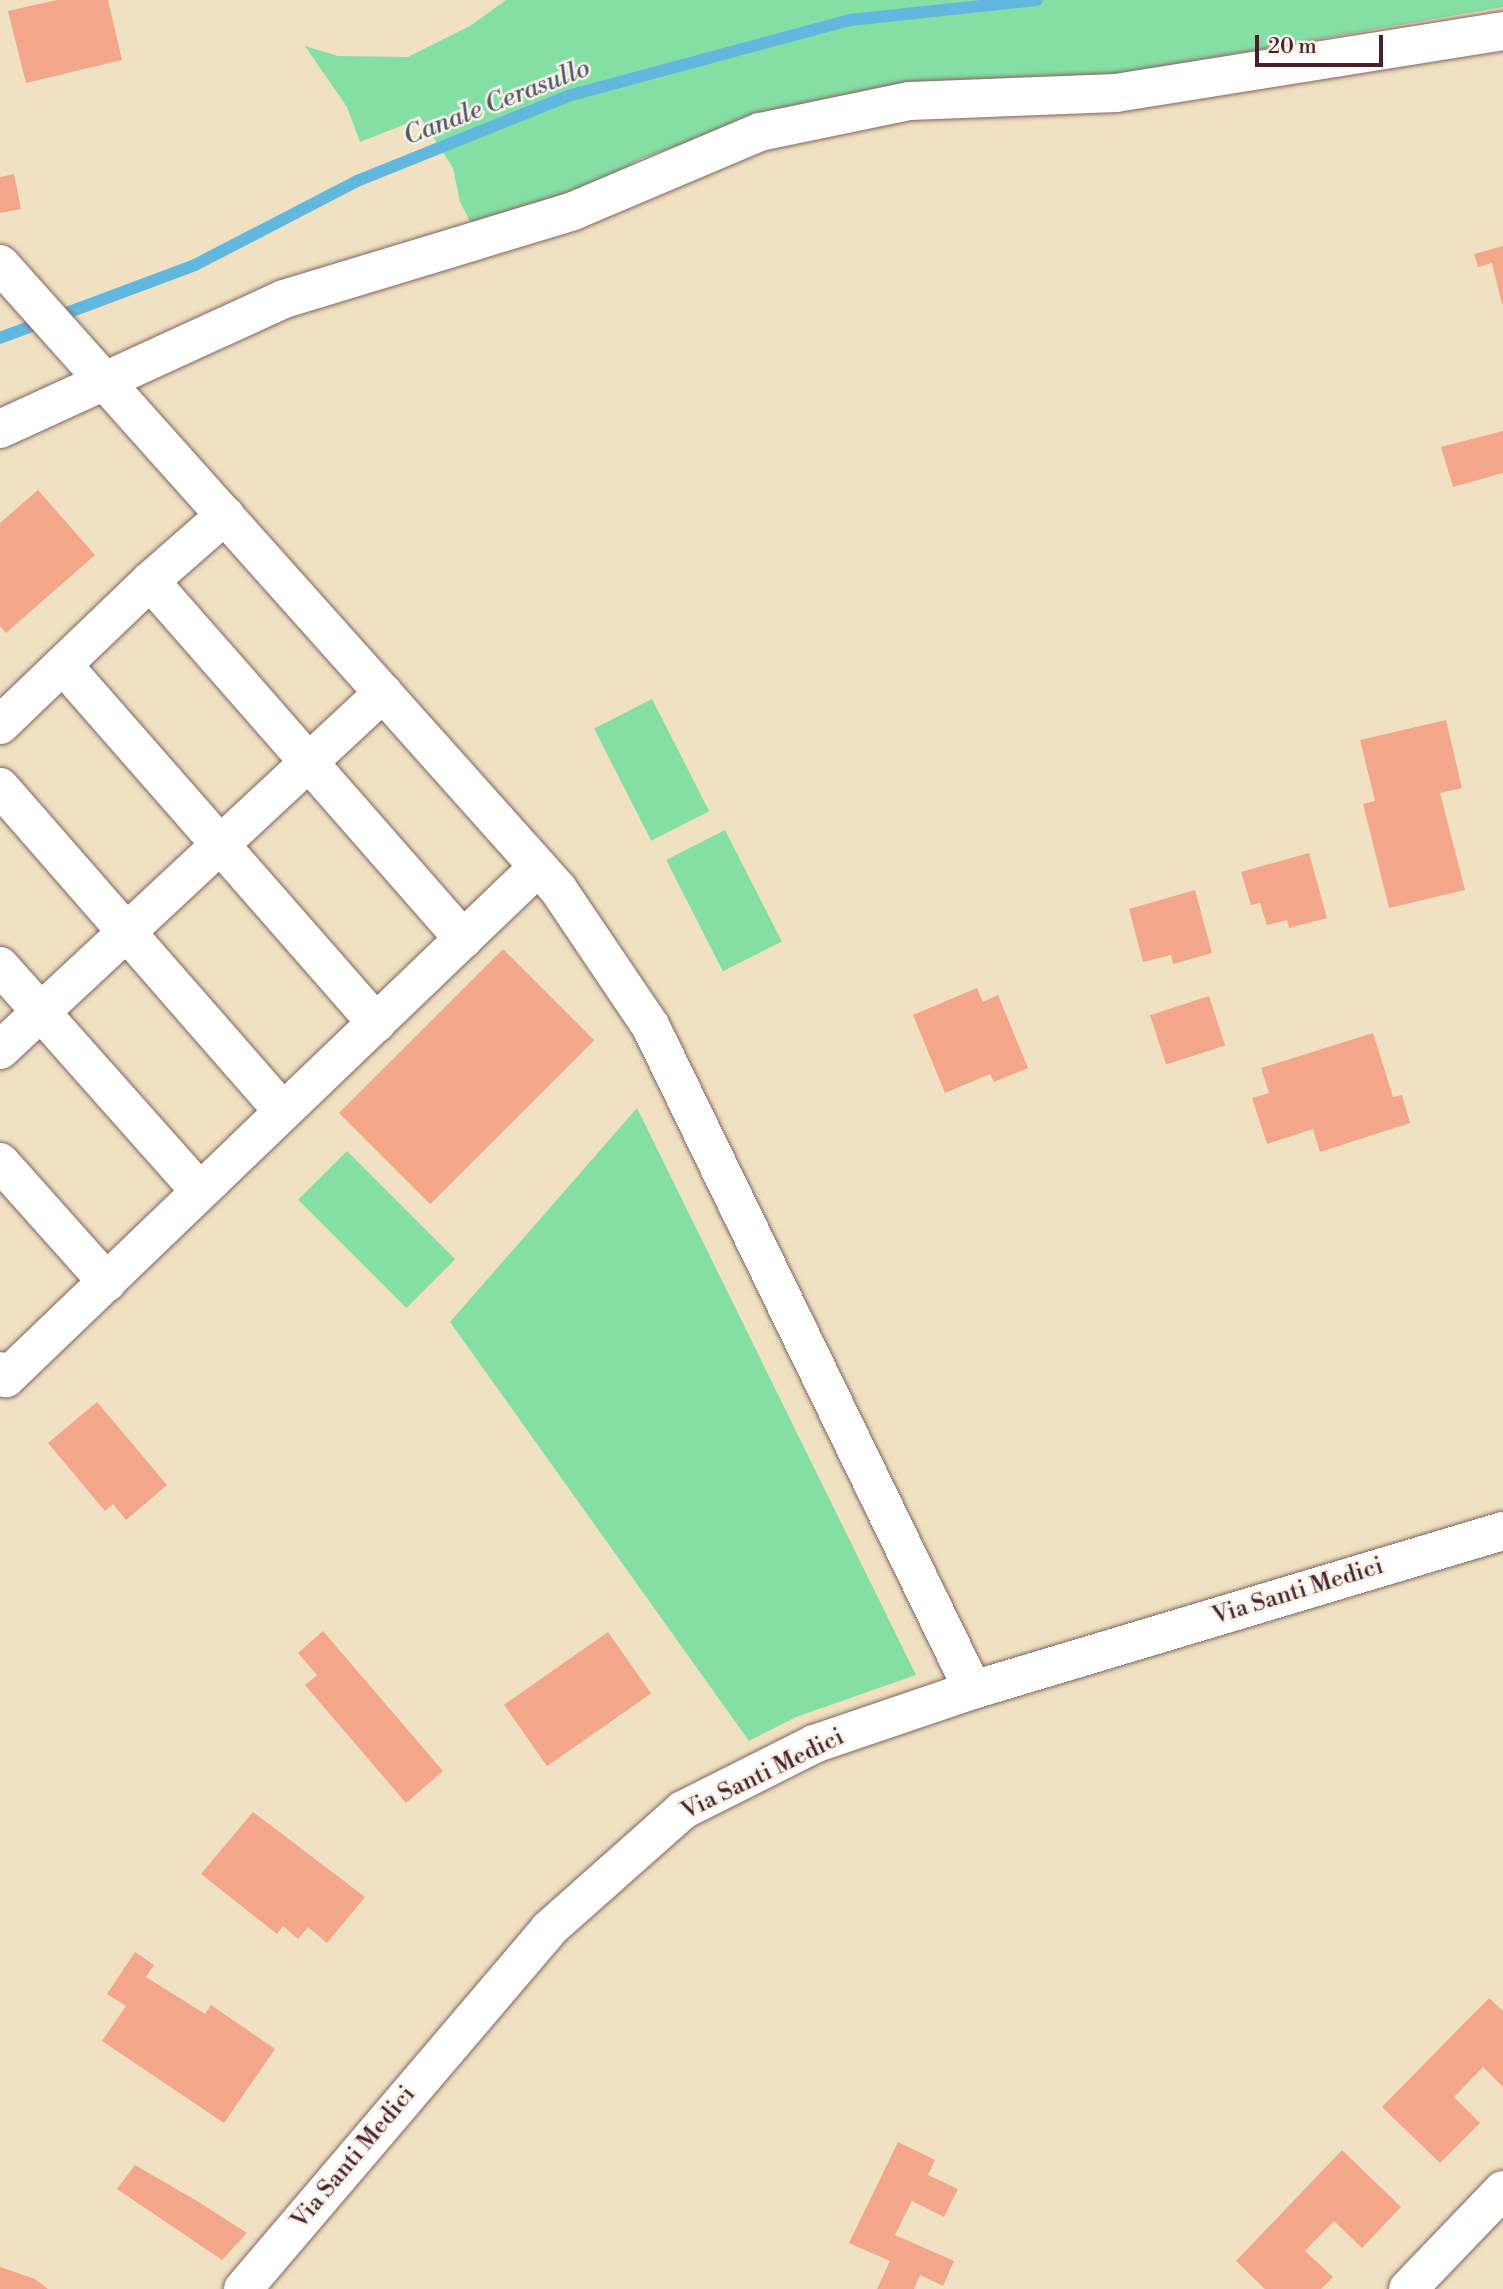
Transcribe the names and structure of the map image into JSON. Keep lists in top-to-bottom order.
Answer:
{
  "streets": {
    "street": ["Via Santi Medici"]
  },
  "water": ["Canale Cerasullo"],
  "scale_bar": "20 m"
}
